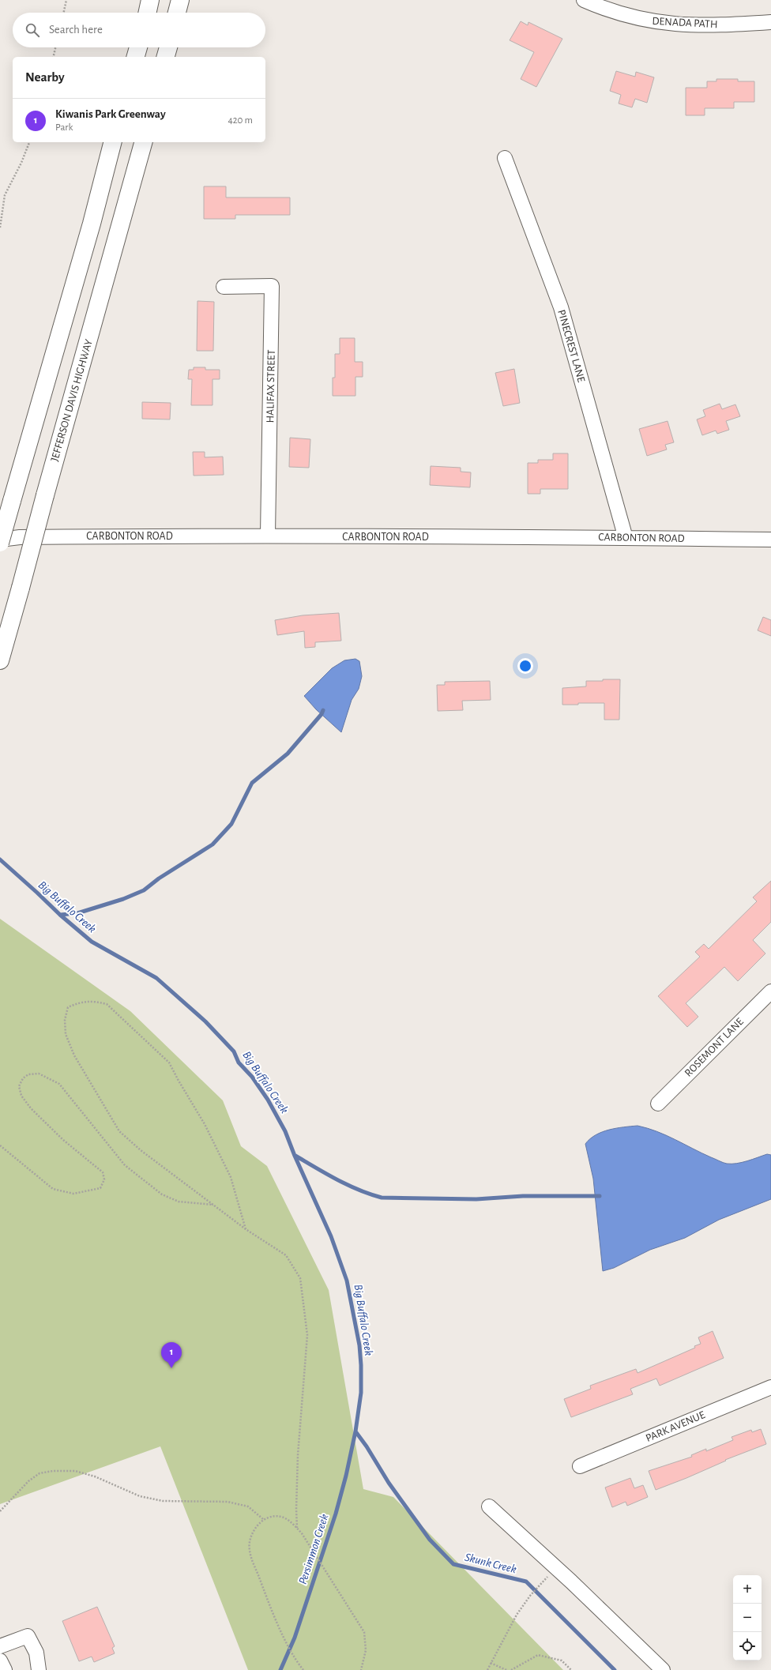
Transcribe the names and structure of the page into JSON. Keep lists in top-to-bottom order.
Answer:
{
  "streets": {
    "highway": ["JEFFERSON DAVIS HIGHWAY"],
    "street": [
      "DENADA PATH",
      "PINECREST LANE",
      "HALIFAX STREET",
      "CARBONTON ROAD",
      "ROSEMONT LANE",
      "PARK AVENUE"
    ]
  },
  "crossings": [
    ["PINECREST LANE", "CARBONTON ROAD"],
    ["HALIFAX STREET", "CARBONTON ROAD"]
  ],
  "water": ["Big Buffalo Creek", "Persimmon Creek", "Skunk Creek"],
  "page": {
    "search": "Search here",
    "heading": "Nearby",
    "list": [
      {
        "mark": "1",
        "name": "Kiwanis Park Greenway",
        "note": "Park",
        "value": "420 m"
      }
    ],
    "pins": "1",
    "map_buttons": ["+", "−"]
  }
}
